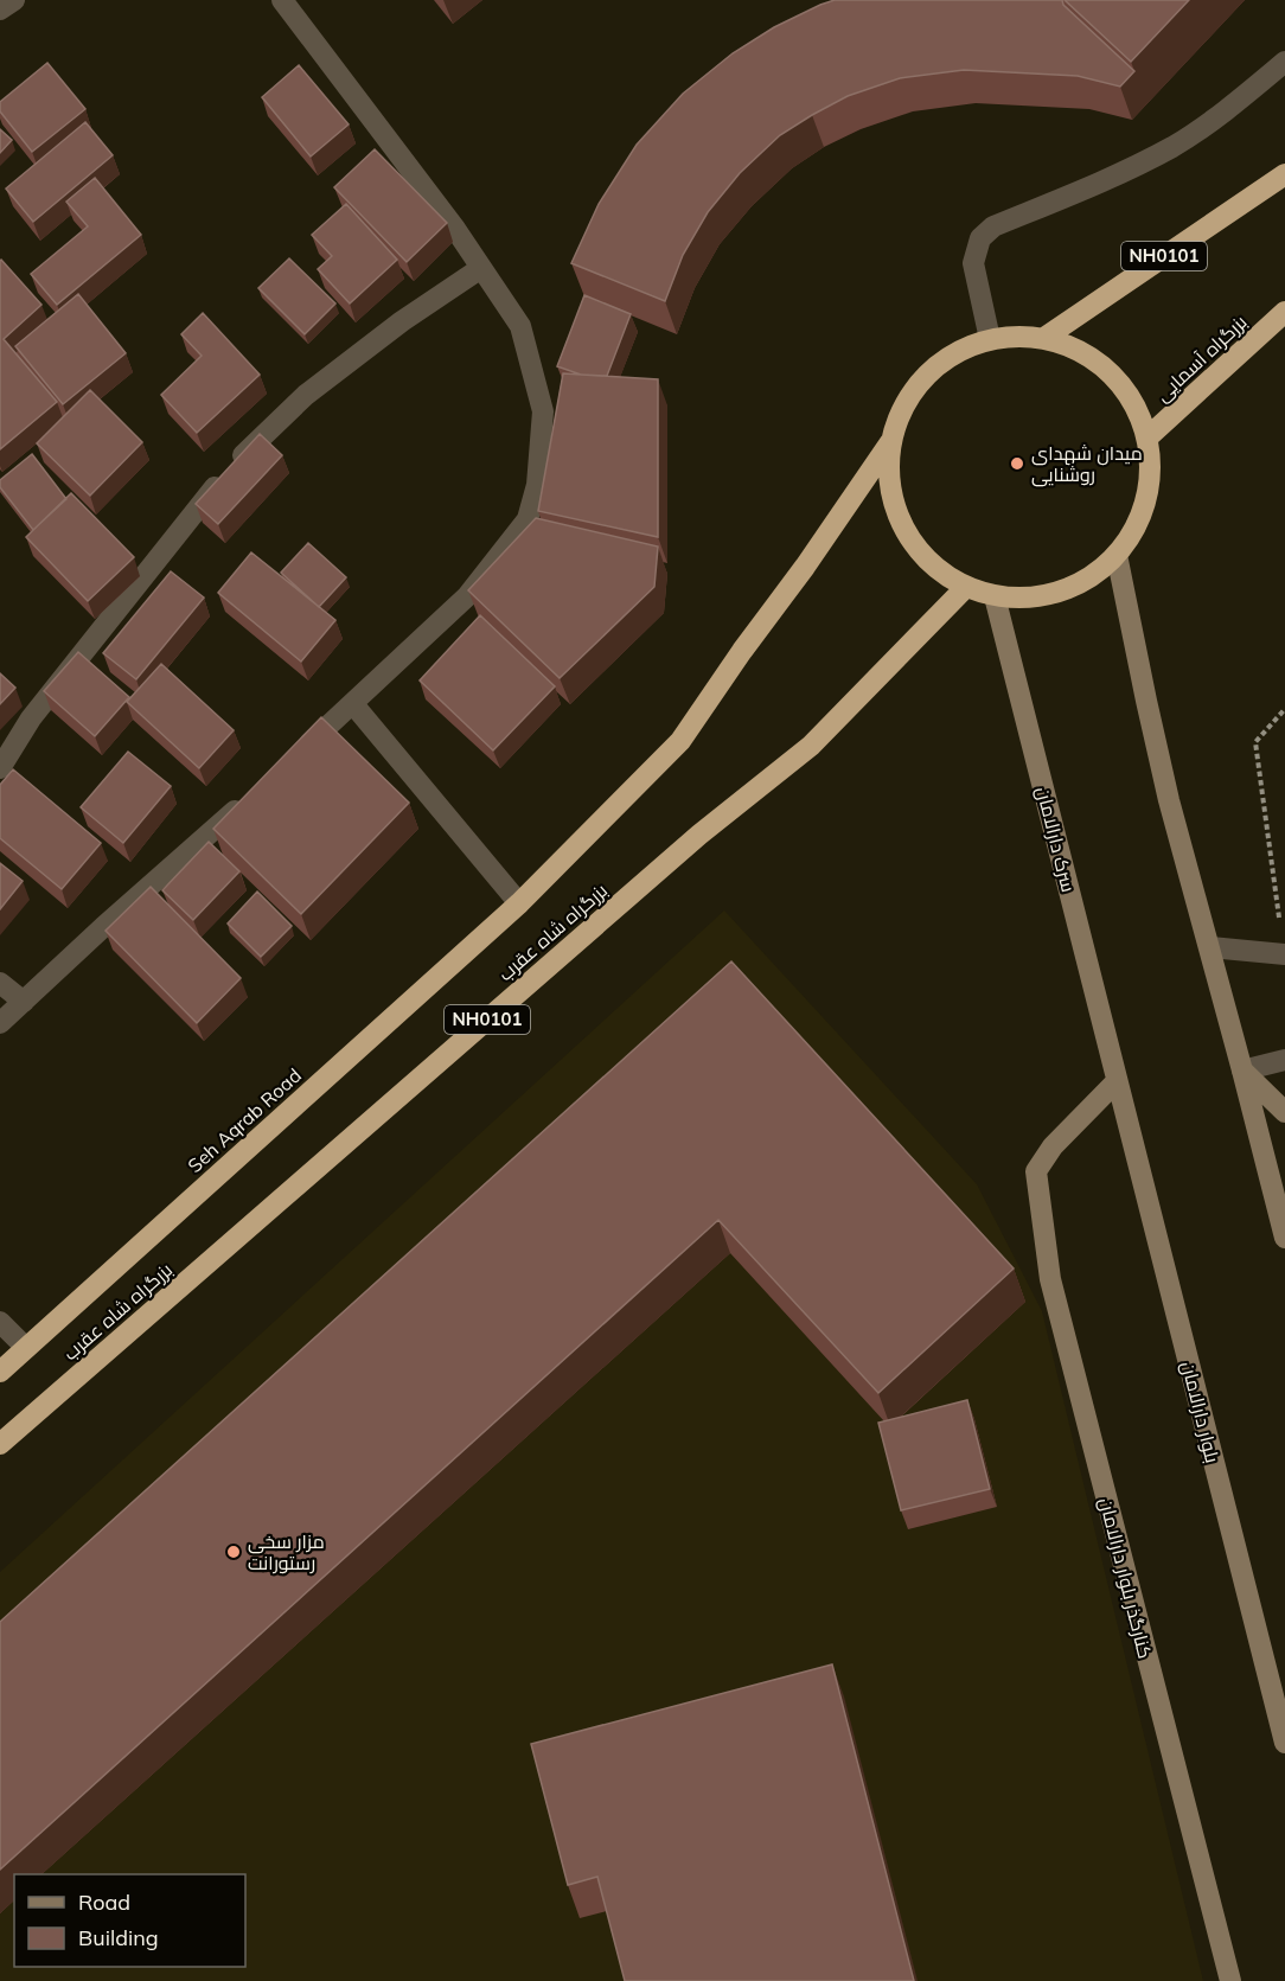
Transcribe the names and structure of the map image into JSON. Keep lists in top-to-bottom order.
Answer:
{
  "streets": {
    "highway": [
      "NH0101",
      "بزرگراه آسمایی",
      "بزرگراه شاه عقرب",
      "Seh Aqrab Road"
    ],
    "main road": ["سرک دارالامان", "بلوار دارالامان", "کنارگذر بلوار دارالامان"]
  },
  "crossings": [
    ["NH0101", "بزرگراه آسمایی"],
    ["NH0101", "سرک دارالامان"],
    ["NH0101", "بزرگراه شاه عقرب"],
    ["NH0101", "Seh Aqrab Road"],
    ["سرک دارالامان", "بلوار دارالامان"],
    ["سرک دارالامان", "کنارگذر بلوار دارالامان"],
    ["بلوار دارالامان", "کنارگذر بلوار دارالامان"]
  ],
  "places": ["میدان شهدای روشنایی", "مزار سخی رستورانت"],
  "legend": ["Road", "Building"]
}
